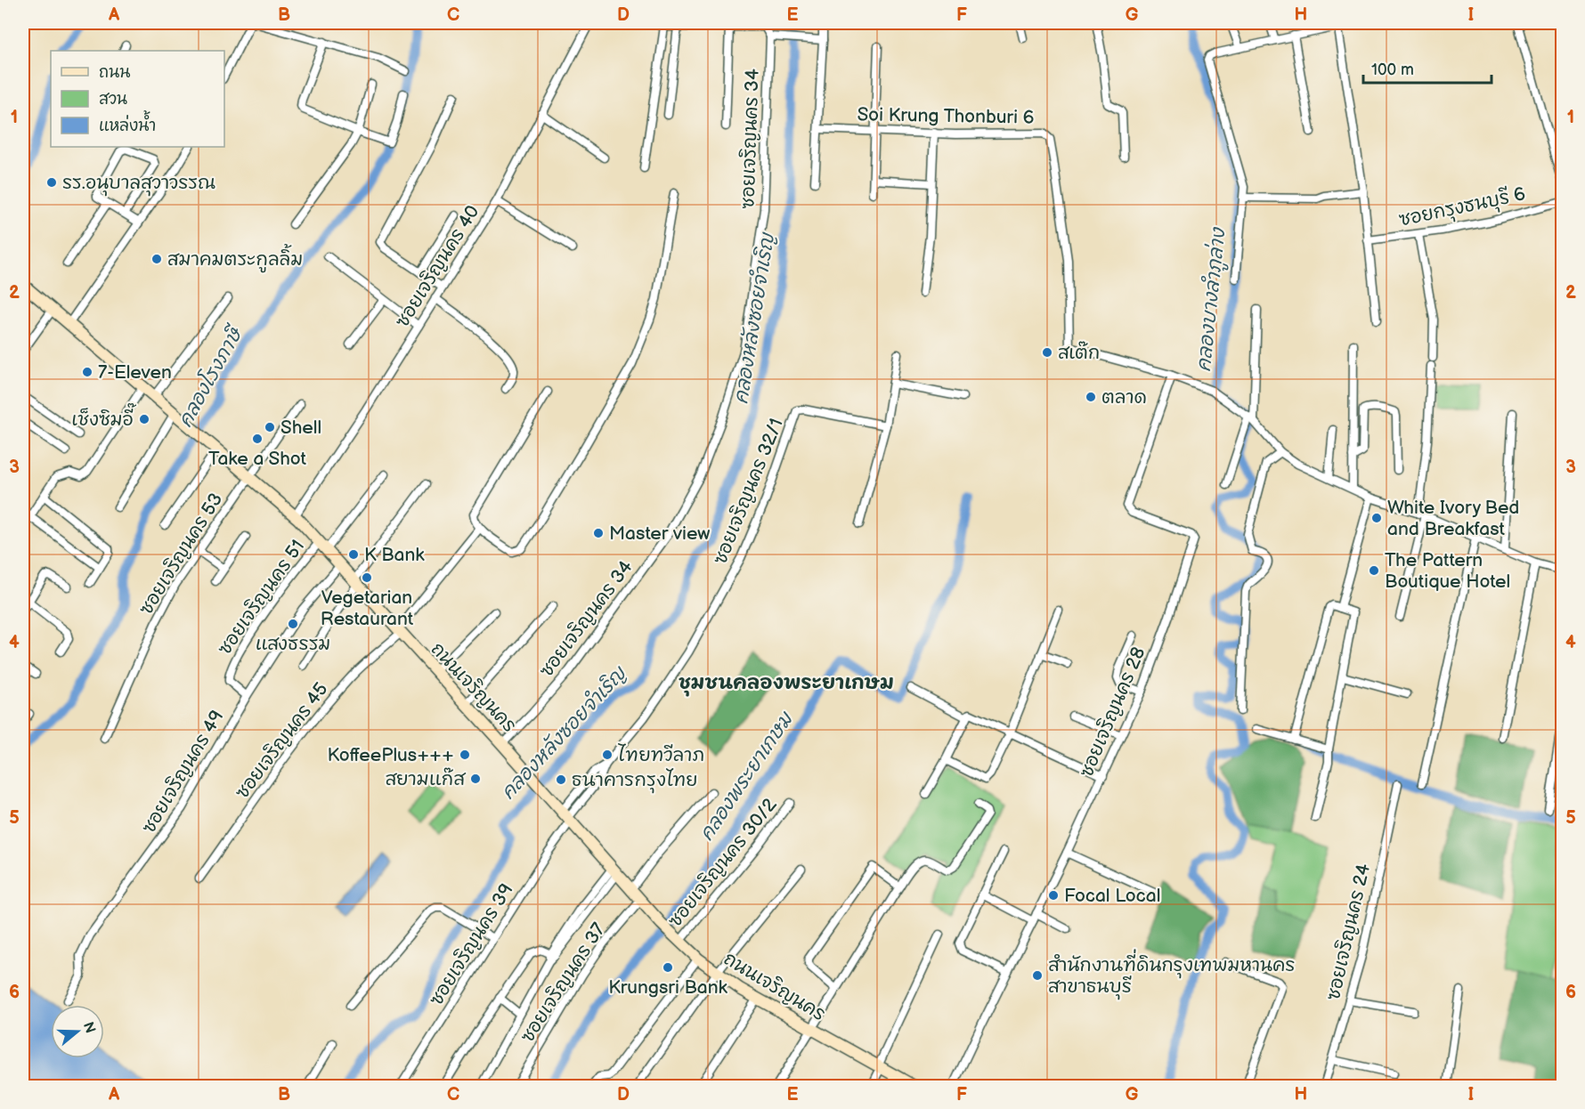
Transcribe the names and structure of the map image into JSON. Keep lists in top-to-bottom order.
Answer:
{
  "streets": {
    "main road": ["ถนนเจริญนคร"],
    "street": [
      "Soi Krung Thonburi 6",
      "ซอยเจริญนคร 34",
      "ซอยกรุงธนบุรี 6",
      "ซอยเจริญนคร 40",
      "ซอยเจริญนคร 32/1",
      "ซอยเจริญนคร 53",
      "ซอยเจริญนคร 51",
      "ซอยเจริญนคร 28",
      "ซอยเจริญนคร 45",
      "ซอยเจริญนคร 49",
      "ซอยเจริญนคร 30/2",
      "ซอยเจริญนคร 24",
      "ซอยเจริญนคร 39",
      "ซอยเจริญนคร 37"
    ]
  },
  "crossings": [
    ["Soi Krung Thonburi 6", "ซอยเจริญนคร 28"],
    ["ซอยเจริญนคร 34", "ถนนเจริญนคร"],
    ["ซอยเจริญนคร 40", "ถนนเจริญนคร"],
    ["ซอยเจริญนคร 32/1", "ถนนเจริญนคร"],
    ["ซอยเจริญนคร 32/1", "ซอยเจริญนคร 39"],
    ["ซอยเจริญนคร 53", "ถนนเจริญนคร"],
    ["ซอยเจริญนคร 51", "ถนนเจริญนคร"],
    ["ซอยเจริญนคร 51", "ซอยเจริญนคร 49"],
    ["ถนนเจริญนคร", "ซอยเจริญนคร 45"],
    ["ถนนเจริญนคร", "ซอยเจริญนคร 49"],
    ["ถนนเจริญนคร", "ซอยเจริญนคร 30/2"],
    ["ถนนเจริญนคร", "ซอยเจริญนคร 39"],
    ["ถนนเจริญนคร", "ซอยเจริญนคร 37"]
  ],
  "districts": ["ชุมชนคลองพระยาเกษม"],
  "water": [
    "คลองบางลำภูล่าง",
    "คลองหลังซอยจำเริญ",
    "คลองโรงภาษี",
    "คลองพระยาเกษม"
  ],
  "places": [
    "รร.อนุบาลสุวาวรรณ",
    "สมาคมตระกูลลิ้ม",
    "สเต๊ก",
    "7-Eleven",
    "ตลาด",
    "เช็งซิมอี๊",
    "Shell",
    "Take a Shot",
    "White Ivory Bed and Breakfast",
    "Master view",
    "K Bank",
    "The Pattern Boutique Hotel",
    "Vegetarian Restaurant",
    "แสงธรรม",
    "KoffeePlus+++",
    "ไทยทวีลาภ",
    "สยามแก๊ส",
    "ธนาคารกรุงไทย",
    "Focal Local",
    "Krungsri Bank",
    "สํานักงานที่ดินกรุงเทพมหานคร สาขาธนบุรี"
  ],
  "legend": ["ถนน", "สวน", "แหล่งน้ำ"],
  "scale_bar": "100 m",
  "north": "right",
  "grid": {
    "columns": [
      "A",
      "B",
      "C",
      "D",
      "E",
      "F",
      "G",
      "H",
      "I"
    ],
    "rows": [
      "1",
      "2",
      "3",
      "4",
      "5",
      "6"
    ]
  }
}
